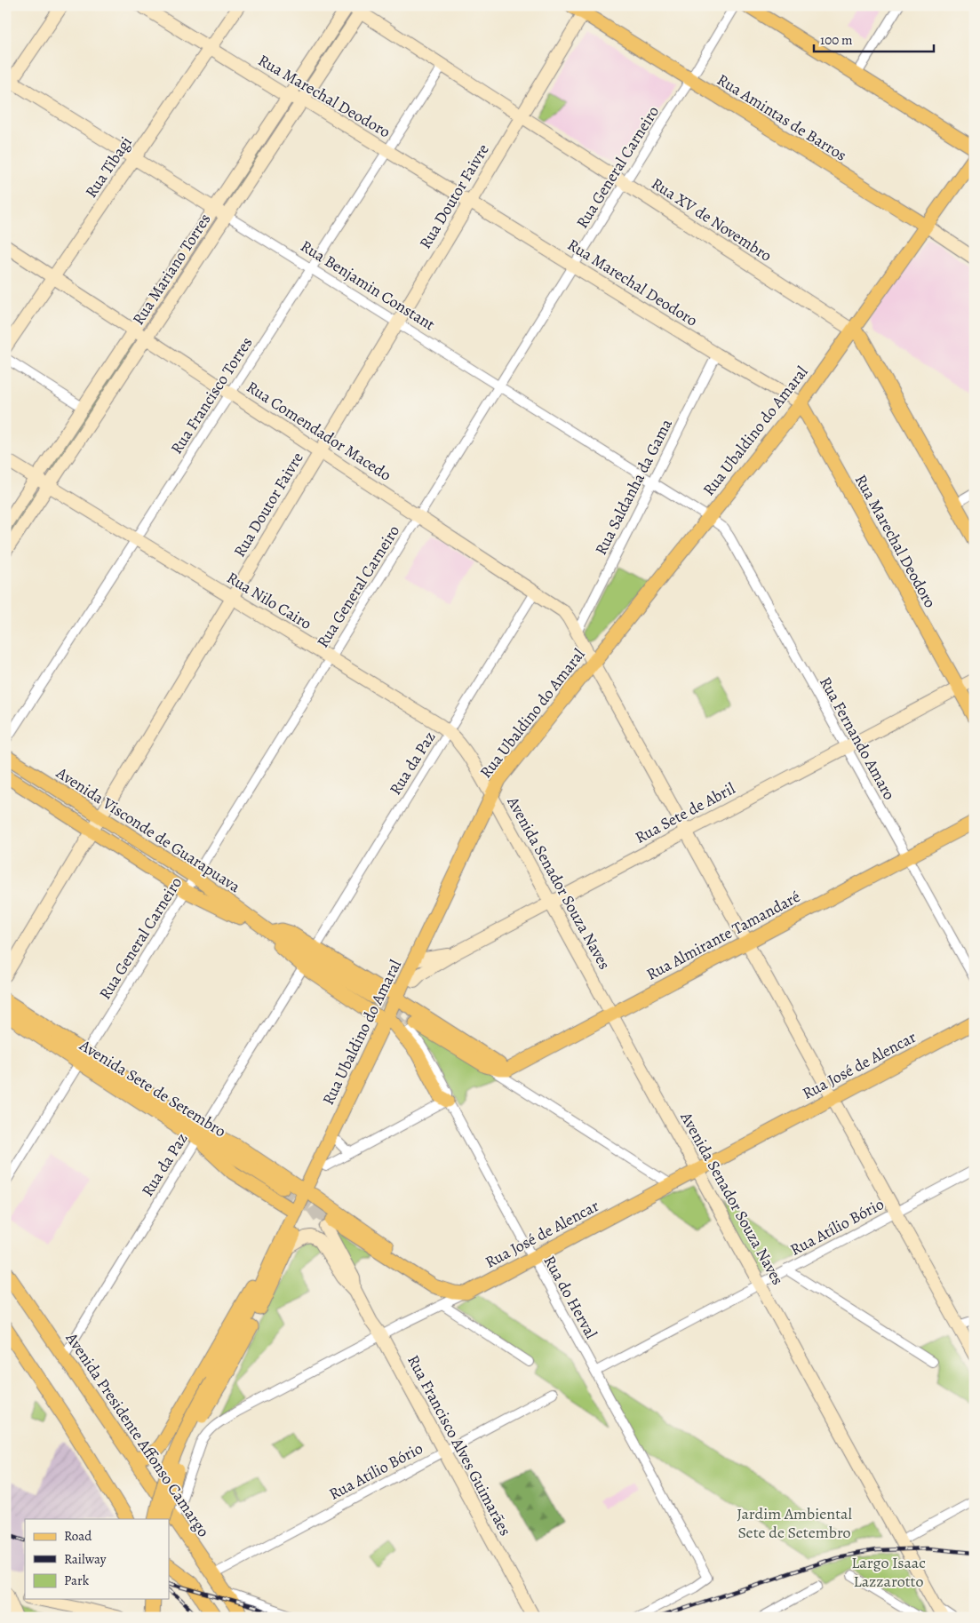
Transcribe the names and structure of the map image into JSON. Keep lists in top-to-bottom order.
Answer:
{
  "streets": {
    "main road": [
      "Rua Marechal Deodoro",
      "Rua Amintas de Barros",
      "Rua Tibagi",
      "Rua Doutor Faivre",
      "Rua XV de Novembro",
      "Rua Mariano Torres",
      "Rua Benjamin Constant",
      "Rua Comendador Macedo",
      "Rua Ubaldino do Amaral",
      "Rua Nilo Cairo",
      "Rua Sete de Abril",
      "Avenida Visconde de Guarapuava",
      "Avenida Senador Souza Naves",
      "Rua Almirante Tamandaré",
      "Rua José de Alencar",
      "Avenida Sete de Setembro",
      "Avenida Presidente Affonso Camargo",
      "Rua Francisco Alves Guimarães"
    ],
    "street": [
      "Rua General Carneiro",
      "Rua Francisco Torres",
      "Rua Saldanha da Gama",
      "Rua Fernando Amaro",
      "Rua da Paz",
      "Rua Atílio Bório",
      "Rua do Herval"
    ]
  },
  "crossings": [
    ["Rua Marechal Deodoro", "Rua Tibagi"],
    ["Rua Marechal Deodoro", "Rua General Carneiro"],
    ["Rua Marechal Deodoro", "Rua Doutor Faivre"],
    ["Rua Marechal Deodoro", "Rua Mariano Torres"],
    ["Rua Marechal Deodoro", "Rua Francisco Torres"],
    ["Rua Marechal Deodoro", "Rua Ubaldino do Amaral"],
    ["Rua Marechal Deodoro", "Rua Saldanha da Gama"],
    ["Rua Marechal Deodoro", "Rua Sete de Abril"],
    ["Rua Amintas de Barros", "Rua General Carneiro"],
    ["Rua Amintas de Barros", "Rua Doutor Faivre"],
    ["Rua Amintas de Barros", "Rua Ubaldino do Amaral"],
    ["Rua Tibagi", "Rua Benjamin Constant"],
    ["Rua Tibagi", "Rua Comendador Macedo"],
    ["Rua General Carneiro", "Rua XV de Novembro"],
    ["Rua General Carneiro", "Rua Benjamin Constant"],
    ["Rua General Carneiro", "Rua Comendador Macedo"],
    ["Rua General Carneiro", "Rua Nilo Cairo"],
    ["Rua General Carneiro", "Avenida Visconde de Guarapuava"],
    ["Rua General Carneiro", "Avenida Sete de Setembro"],
    ["Rua Doutor Faivre", "Rua XV de Novembro"],
    ["Rua Doutor Faivre", "Rua Benjamin Constant"],
    ["Rua Doutor Faivre", "Rua Comendador Macedo"],
    ["Rua Doutor Faivre", "Rua Nilo Cairo"],
    ["Rua Doutor Faivre", "Avenida Visconde de Guarapuava"],
    ["Rua XV de Novembro", "Rua Mariano Torres"],
    ["Rua XV de Novembro", "Rua Francisco Torres"],
    ["Rua XV de Novembro", "Rua Ubaldino do Amaral"],
    ["Rua Mariano Torres", "Rua Benjamin Constant"],
    ["Rua Mariano Torres", "Rua Comendador Macedo"],
    ["Rua Mariano Torres", "Rua Nilo Cairo"],
    ["Rua Benjamin Constant", "Rua Francisco Torres"],
    ["Rua Benjamin Constant", "Rua Ubaldino do Amaral"],
    ["Rua Benjamin Constant", "Rua Saldanha da Gama"],
    ["Rua Benjamin Constant", "Rua Fernando Amaro"],
    ["Rua Francisco Torres", "Rua Comendador Macedo"],
    ["Rua Francisco Torres", "Rua Nilo Cairo"],
    ["Rua Comendador Macedo", "Rua Ubaldino do Amaral"],
    ["Rua Comendador Macedo", "Rua Saldanha da Gama"],
    ["Rua Comendador Macedo", "Rua da Paz"],
    ["Rua Comendador Macedo", "Rua Sete de Abril"],
    ["Rua Comendador Macedo", "Rua Almirante Tamandaré"],
    ["Rua Comendador Macedo", "Rua José de Alencar"],
    ["Rua Comendador Macedo", "Rua Atílio Bório"],
    ["Rua Ubaldino do Amaral", "Rua Nilo Cairo"],
    ["Rua Ubaldino do Amaral", "Rua Fernando Amaro"],
    ["Rua Ubaldino do Amaral", "Rua Sete de Abril"],
    ["Rua Ubaldino do Amaral", "Avenida Senador Souza Naves"],
    ["Rua Ubaldino do Amaral", "Rua Francisco Alves Guimarães"],
    ["Rua Nilo Cairo", "Rua da Paz"],
    ["Rua Nilo Cairo", "Avenida Senador Souza Naves"],
    ["Rua Fernando Amaro", "Rua Sete de Abril"],
    ["Rua Fernando Amaro", "Rua Almirante Tamandaré"],
    ["Rua da Paz", "Avenida Sete de Setembro"],
    ["Rua da Paz", "Avenida Presidente Affonso Camargo"],
    ["Rua Sete de Abril", "Avenida Senador Souza Naves"],
    ["Avenida Senador Souza Naves", "Rua Almirante Tamandaré"],
    ["Avenida Senador Souza Naves", "Rua José de Alencar"],
    ["Avenida Senador Souza Naves", "Rua Atílio Bório"],
    ["Rua José de Alencar", "Rua do Herval"],
    ["Rua José de Alencar", "Avenida Presidente Affonso Camargo"],
    ["Rua José de Alencar", "Rua Francisco Alves Guimarães"],
    ["Rua Atílio Bório", "Rua do Herval"],
    ["Rua Atílio Bório", "Avenida Presidente Affonso Camargo"],
    ["Rua Atílio Bório", "Rua Francisco Alves Guimarães"]
  ],
  "parks": ["Jardim Ambiental Sete de Setembro", "Largo Isaac Lazzarotto"],
  "legend": ["Road", "Railway", "Park"],
  "scale_bar": "100 m"
}
